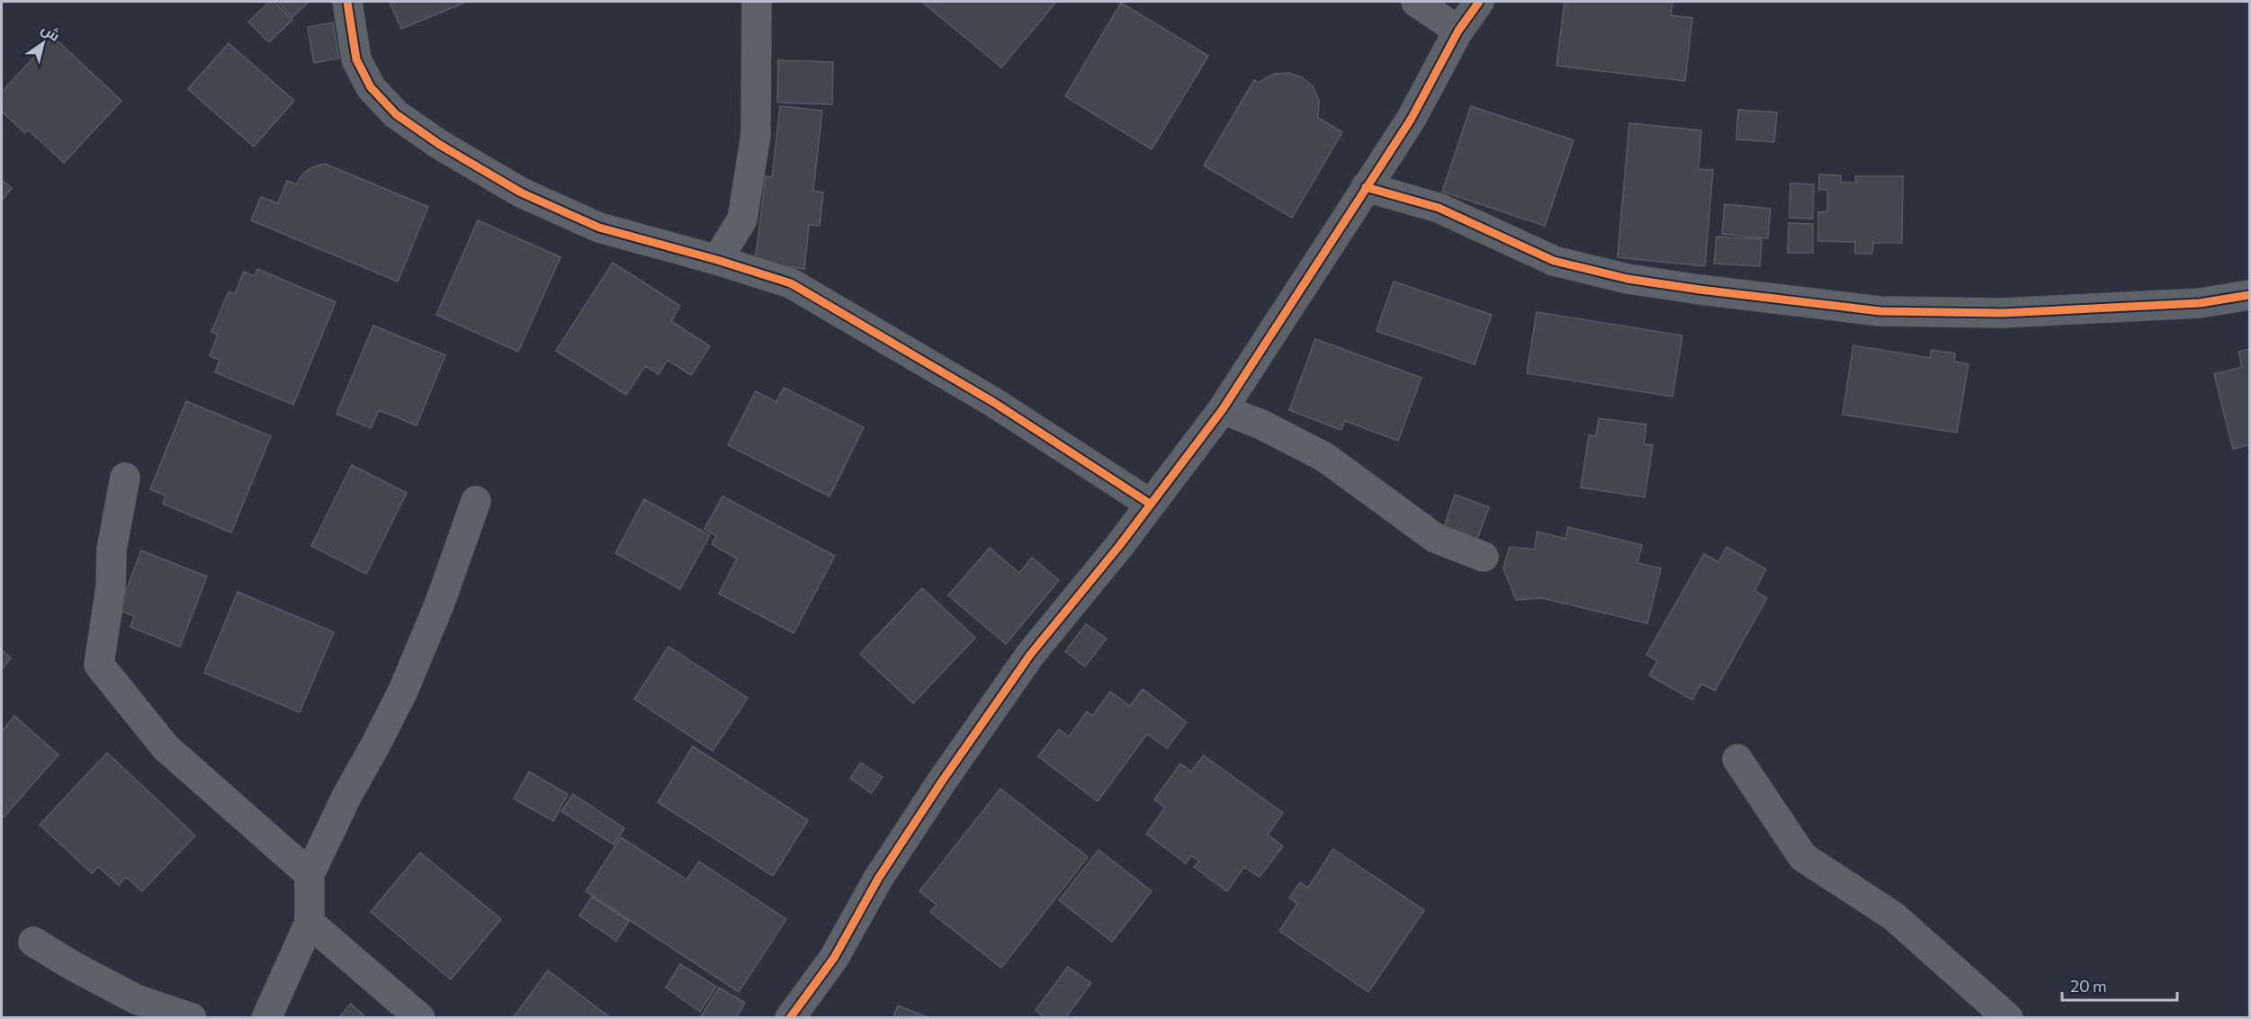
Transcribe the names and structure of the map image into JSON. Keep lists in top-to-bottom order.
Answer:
{
  "scale_bar": "20 m",
  "north": "top right"
}
